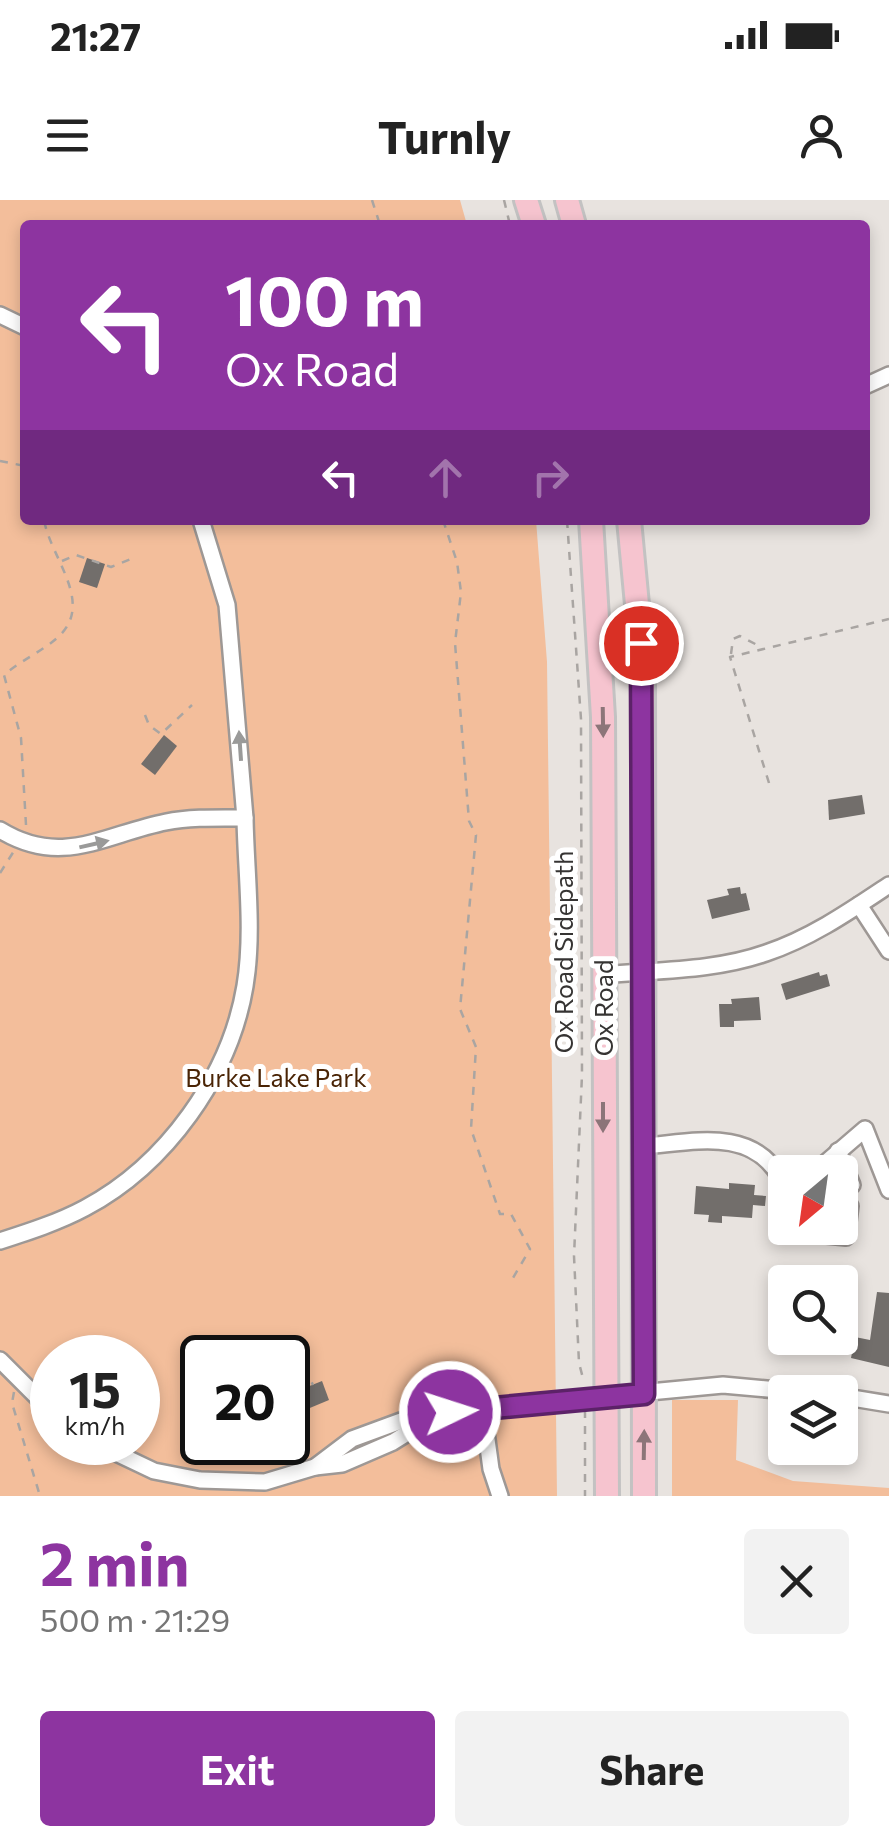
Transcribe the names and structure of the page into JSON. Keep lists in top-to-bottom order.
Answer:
{
  "streets": {
    "highway": ["Ox Road"],
    "path": ["Ox Road Sidepath"]
  },
  "parks": ["Burke Lake Park"],
  "north": "bottom left",
  "page": {
    "status": "21:27",
    "header": "Turnly",
    "turn": ["100 m", "Ox Road"],
    "speed": "15 km/h",
    "limit": "20",
    "heading": ["2 min", "500 m · 21:29"],
    "buttons": ["Exit", "Share"]
  }
}
